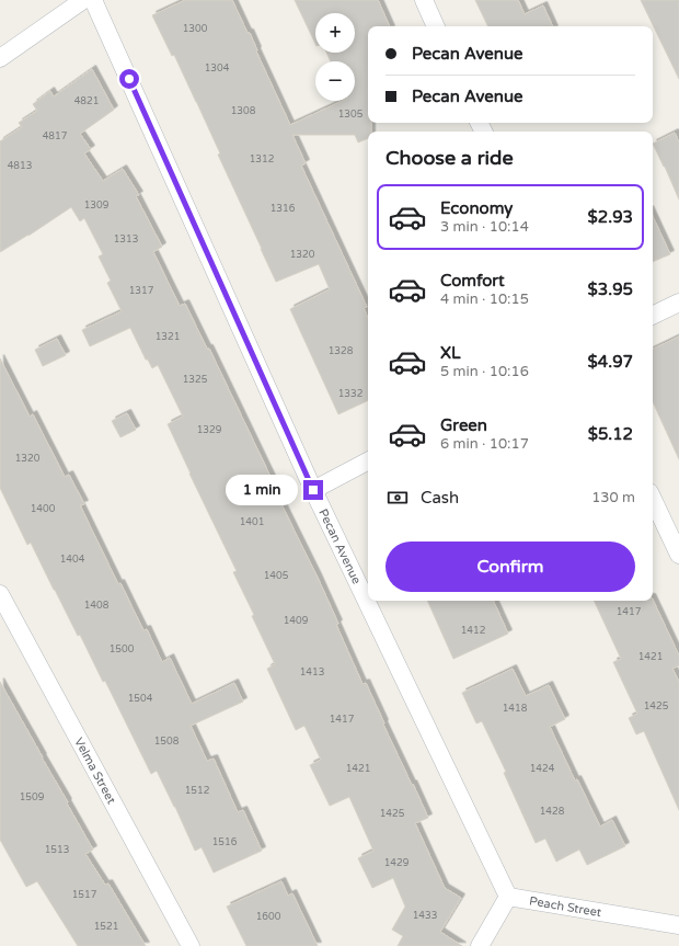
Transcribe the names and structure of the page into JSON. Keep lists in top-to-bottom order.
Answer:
{
  "streets": {
    "street": ["Pecan Avenue", "Velma Street", "Peach Street"]
  },
  "crossings": [
    ["Pecan Avenue", "Peach Street"]
  ],
  "house_numbers": [
    "1300",
    "1304",
    "4821",
    "1308",
    "1305",
    "4817",
    "1312",
    "4813",
    "1309",
    "1316",
    "1313",
    "1320",
    "1317",
    "1321",
    "1328",
    "1325",
    "1332",
    "1329",
    "1320",
    "1400",
    "1401",
    "1404",
    "1405",
    "1408",
    "1417",
    "1409",
    "1412",
    "1500",
    "1421",
    "1413",
    "1504",
    "1425",
    "1418",
    "1417",
    "1508",
    "1421",
    "1424",
    "1512",
    "1509",
    "1428",
    "1425",
    "1516",
    "1513",
    "1429",
    "1517",
    "1433",
    "1600",
    "1521"
  ],
  "page": {
    "map_buttons": ["+", "−"],
    "banner": ["Pecan Avenue", "Pecan Avenue"],
    "heading": "Choose a ride",
    "list": [
      {
        "name": "Economy",
        "note": "3 min · 10:14",
        "value": "$2.93"
      },
      {
        "name": "Comfort",
        "note": "4 min · 10:15",
        "value": "$3.95"
      },
      {
        "name": "XL",
        "note": "5 min · 10:16",
        "value": "$4.97"
      },
      {
        "name": "Green",
        "note": "6 min · 10:17",
        "value": "$5.12"
      }
    ],
    "pay": ["Cash", "130 m"],
    "bubble": "1 min",
    "buttons": "Confirm"
  }
}
